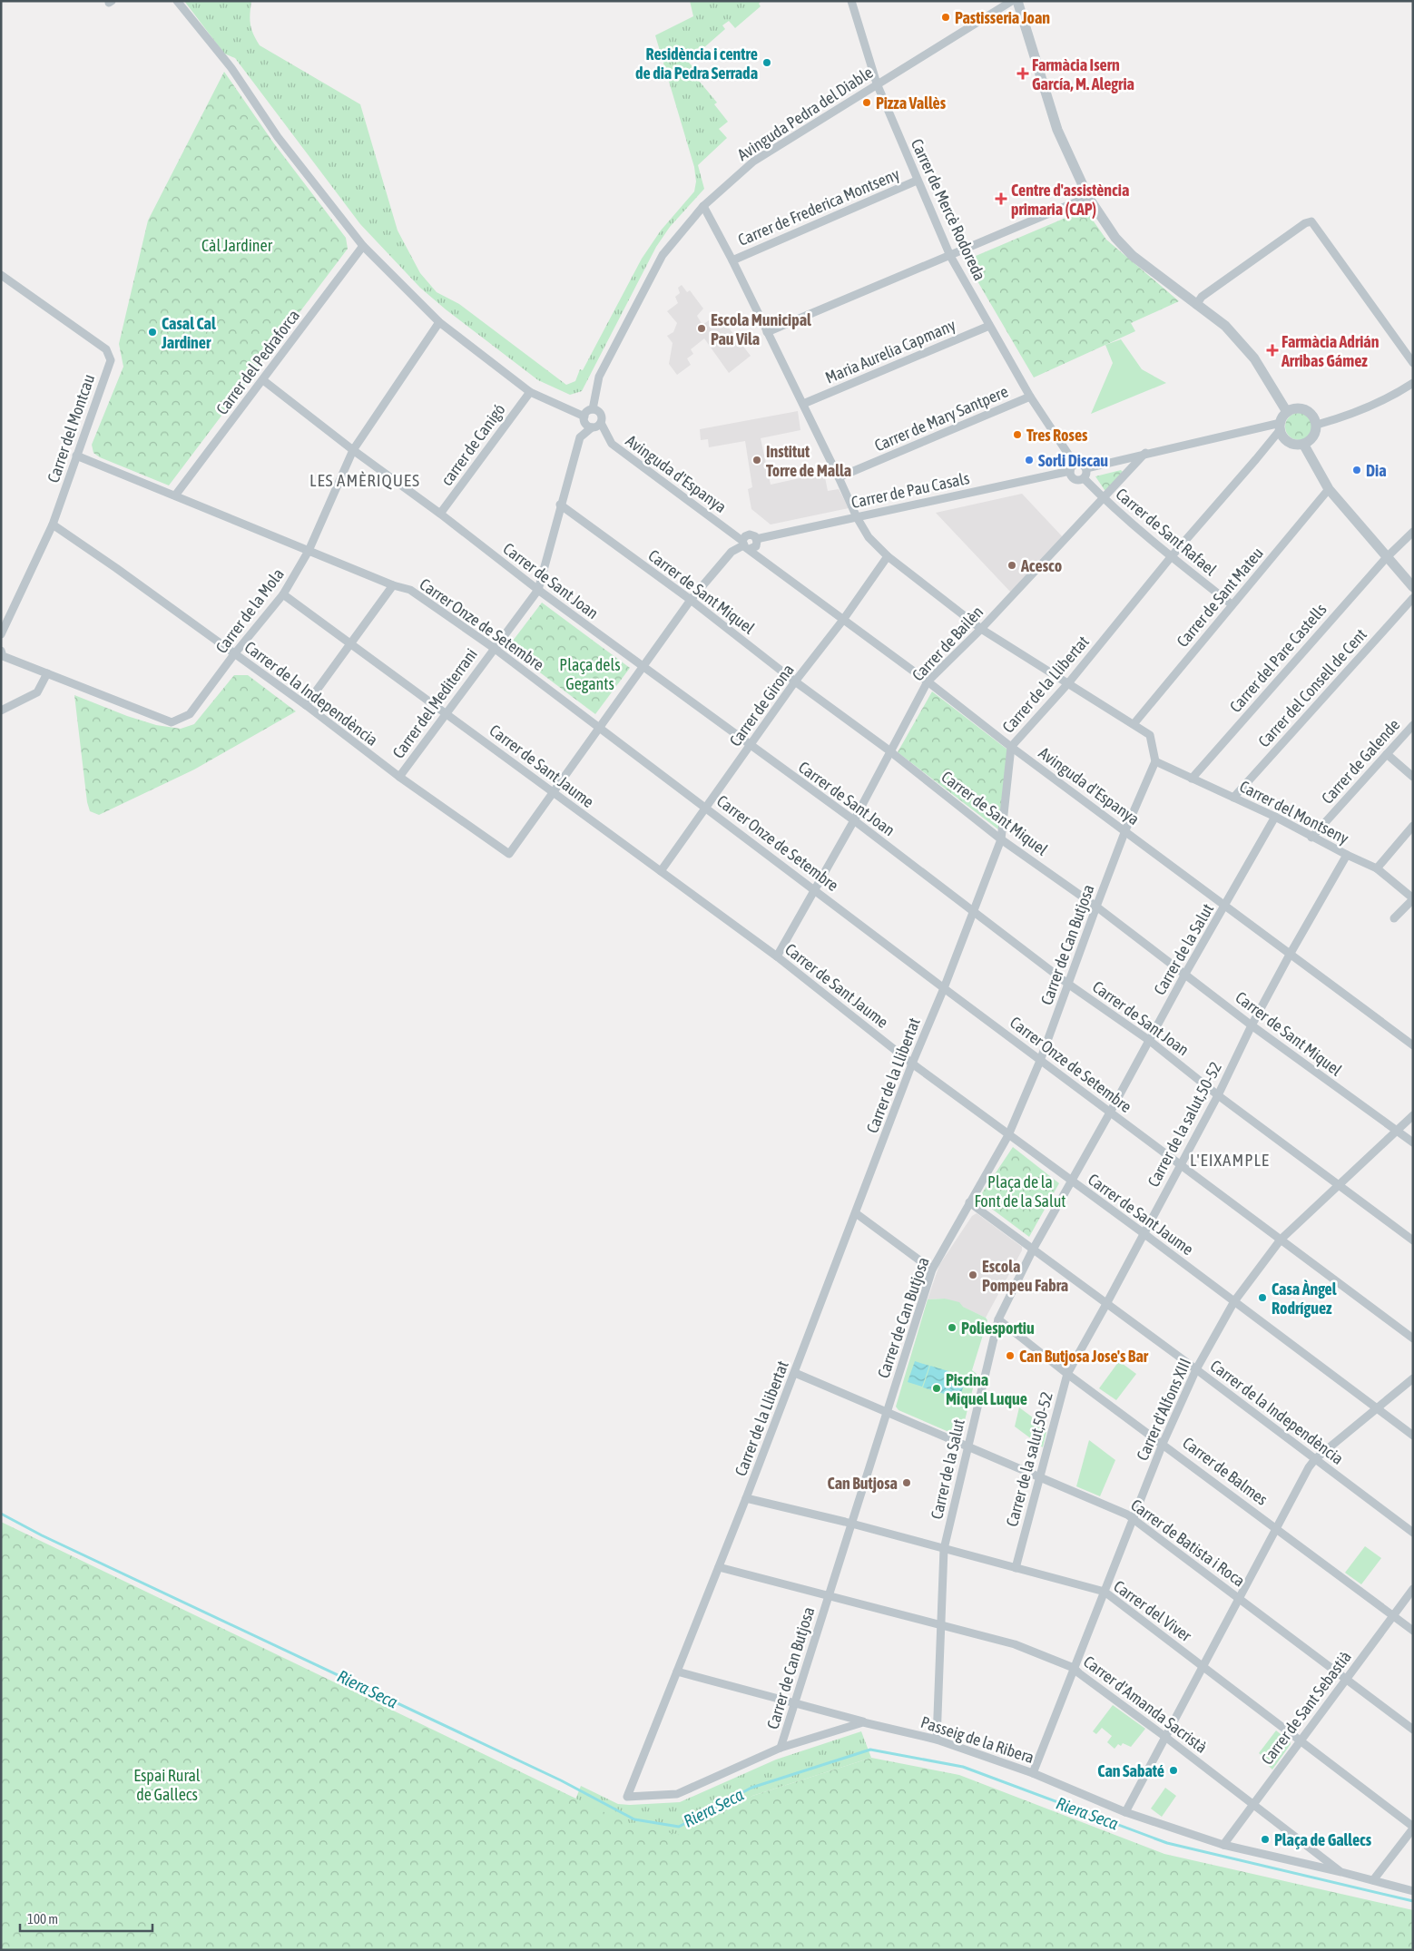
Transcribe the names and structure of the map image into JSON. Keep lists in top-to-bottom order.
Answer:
{
  "streets": {
    "street": [
      "Avinguda Pedra del Diable",
      "Carrer de Frederica Montseny",
      "Carrer de Mercè Rodoreda",
      "Maria Aurelia Capmany",
      "Carrer del Pedraforca",
      "Carrer de Mary Santpere",
      "Carrer del Montcau",
      "carrer de Canigó",
      "Avinguda d'Espanya",
      "Carrer de Pau Casals",
      "Carrer de Sant Rafael",
      "Carrer de Sant Joan",
      "Carrer de Sant Miquel",
      "Carrer de Sant Mateu",
      "Carrer de la Mola",
      "Carrer Onze de Setembre",
      "Carrer de Bailèn",
      "Carrer del Pare Castells",
      "Carrer de la Llibertat",
      "Carrer del Consell de Cent",
      "Carrer de la Independència",
      "Carrer del Mediterrani",
      "Carrer de Girona",
      "Carrer de Galende",
      "Carrer de Sant Jaume",
      "Carrer del Montseny",
      "Carrer de Can Butjosa",
      "Carrer de la Salut",
      "Carrer de la salut,50-52",
      "Carrer d'Alfons XIII",
      "Carrer de Balmes",
      "Carrer de Batista i Roca",
      "Carrer del Viver",
      "Carrer d'Amanda Sacristà",
      "Carrer de Sant Sebastià",
      "Passeig de la Ribera"
    ]
  },
  "crossings": [
    ["Avinguda Pedra del Diable", "Carrer de Mercè Rodoreda"],
    ["Avinguda Pedra del Diable", "Avinguda d'Espanya"],
    ["Avinguda Pedra del Diable", "Carrer del Mediterrani"],
    ["Carrer de Frederica Montseny", "Carrer de Mercè Rodoreda"],
    ["Carrer de Mercè Rodoreda", "Maria Aurelia Capmany"],
    ["Carrer de Mercè Rodoreda", "Carrer de Mary Santpere"],
    ["Carrer de Mercè Rodoreda", "Carrer de Pau Casals"],
    ["Carrer de Mercè Rodoreda", "Carrer de Sant Rafael"],
    ["Carrer del Pedraforca", "Carrer de Sant Joan"],
    ["Carrer del Pedraforca", "Carrer Onze de Setembre"],
    ["Carrer del Montcau", "Carrer Onze de Setembre"],
    ["Carrer del Montcau", "Carrer de la Independència"],
    ["carrer de Canigó", "Carrer de Sant Joan"],
    ["Avinguda d'Espanya", "Carrer de Pau Casals"],
    ["Avinguda d'Espanya", "Carrer de Bailèn"],
    ["Avinguda d'Espanya", "Carrer de la Llibertat"],
    ["Avinguda d'Espanya", "Carrer del Mediterrani"],
    ["Avinguda d'Espanya", "Carrer de Girona"],
    ["Avinguda d'Espanya", "Carrer de Can Butjosa"],
    ["Avinguda d'Espanya", "Carrer de la Salut"],
    ["Avinguda d'Espanya", "Carrer de la salut,50-52"],
    ["Carrer de Pau Casals", "Carrer de Sant Rafael"],
    ["Carrer de Sant Rafael", "Carrer de Sant Mateu"],
    ["Carrer de Sant Rafael", "Carrer de Bailèn"],
    ["Carrer de Sant Rafael", "Carrer de la Llibertat"],
    ["Carrer de Sant Joan", "Carrer de la Mola"],
    ["Carrer de Sant Joan", "Carrer de Bailèn"],
    ["Carrer de Sant Joan", "Carrer de la Llibertat"],
    ["Carrer de Sant Joan", "Carrer del Mediterrani"],
    ["Carrer de Sant Joan", "Carrer de Girona"],
    ["Carrer de Sant Joan", "Carrer de Can Butjosa"],
    ["Carrer de Sant Joan", "Carrer de la Salut"],
    ["Carrer de Sant Joan", "Carrer de la salut,50-52"],
    ["Carrer de Sant Joan", "Carrer d'Alfons XIII"],
    ["Carrer de Sant Miquel", "Carrer de Bailèn"],
    ["Carrer de Sant Miquel", "Carrer de la Llibertat"],
    ["Carrer de Sant Miquel", "Carrer del Mediterrani"],
    ["Carrer de Sant Miquel", "Carrer de Girona"],
    ["Carrer de Sant Miquel", "Carrer de Can Butjosa"],
    ["Carrer de Sant Miquel", "Carrer de la Salut"],
    ["Carrer de Sant Miquel", "Carrer de la salut,50-52"],
    ["Carrer de Sant Miquel", "Carrer d'Alfons XIII"],
    ["Carrer de la Mola", "Carrer Onze de Setembre"],
    ["Carrer de la Mola", "Carrer de la Independència"],
    ["Carrer de la Mola", "Carrer de Sant Jaume"],
    ["Carrer Onze de Setembre", "Carrer de Bailèn"],
    ["Carrer Onze de Setembre", "Carrer de la Llibertat"],
    ["Carrer Onze de Setembre", "Carrer del Mediterrani"],
    ["Carrer Onze de Setembre", "Carrer de Girona"],
    ["Carrer Onze de Setembre", "Carrer de Can Butjosa"],
    ["Carrer Onze de Setembre", "Carrer de la Salut"],
    ["Carrer Onze de Setembre", "Carrer de la salut,50-52"],
    ["Carrer Onze de Setembre", "Carrer d'Alfons XIII"],
    ["Carrer de Bailèn", "Carrer de Sant Jaume"],
    ["Carrer del Pare Castells", "Carrer del Montseny"],
    ["Carrer de la Llibertat", "Carrer de Sant Jaume"],
    ["Carrer de la Llibertat", "Carrer de Can Butjosa"],
    ["Carrer de la Llibertat", "Carrer de Batista i Roca"],
    ["Carrer de la Llibertat", "Carrer del Viver"],
    ["Carrer de la Llibertat", "Carrer d'Amanda Sacristà"],
    ["Carrer de la Llibertat", "Passeig de la Ribera"],
    ["Carrer del Consell de Cent", "Carrer del Montseny"],
    ["Carrer de la Independència", "Carrer del Mediterrani"],
    ["Carrer de la Independència", "Carrer de Sant Jaume"],
    ["Carrer de la Independència", "Carrer de Can Butjosa"],
    ["Carrer de la Independència", "Carrer de la Salut"],
    ["Carrer de la Independència", "Carrer de la salut,50-52"],
    ["Carrer de la Independència", "Carrer d'Alfons XIII"],
    ["Carrer del Mediterrani", "Carrer de Sant Jaume"],
    ["Carrer de Girona", "Carrer de Sant Jaume"],
    ["Carrer de Galende", "Carrer del Montseny"],
    ["Carrer de Sant Jaume", "Carrer de Can Butjosa"],
    ["Carrer de Sant Jaume", "Carrer de la Salut"],
    ["Carrer de Sant Jaume", "Carrer de la salut,50-52"],
    ["Carrer de Sant Jaume", "Carrer d'Alfons XIII"],
    ["Carrer del Montseny", "Carrer de Can Butjosa"],
    ["Carrer del Montseny", "Carrer de la Salut"],
    ["Carrer del Montseny", "Carrer de la salut,50-52"],
    ["Carrer de Can Butjosa", "Carrer de Batista i Roca"],
    ["Carrer de Can Butjosa", "Carrer del Viver"],
    ["Carrer de Can Butjosa", "Carrer d'Amanda Sacristà"],
    ["Carrer de Can Butjosa", "Passeig de la Ribera"],
    ["Carrer de la Salut", "Carrer de Balmes"],
    ["Carrer de la Salut", "Carrer de Batista i Roca"],
    ["Carrer de la Salut", "Carrer del Viver"],
    ["Carrer de la Salut", "Carrer d'Amanda Sacristà"],
    ["Carrer de la Salut", "Passeig de la Ribera"],
    ["Carrer de la salut,50-52", "Carrer de Balmes"],
    ["Carrer de la salut,50-52", "Carrer de Batista i Roca"],
    ["Carrer de la salut,50-52", "Carrer del Viver"],
    ["Carrer d'Alfons XIII", "Carrer de Balmes"],
    ["Carrer d'Alfons XIII", "Carrer de Batista i Roca"],
    ["Carrer d'Alfons XIII", "Carrer del Viver"],
    ["Carrer d'Alfons XIII", "Carrer d'Amanda Sacristà"],
    ["Carrer d'Alfons XIII", "Passeig de la Ribera"],
    ["Carrer de Balmes", "Carrer de Sant Sebastià"],
    ["Carrer de Batista i Roca", "Carrer de Sant Sebastià"],
    ["Carrer del Viver", "Carrer de Sant Sebastià"],
    ["Carrer d'Amanda Sacristà", "Carrer de Sant Sebastià"],
    ["Carrer d'Amanda Sacristà", "Passeig de la Ribera"],
    ["Carrer de Sant Sebastià", "Passeig de la Ribera"]
  ],
  "districts": ["LES AMÈRIQUES", "L'EIXAMPLE"],
  "water": ["Riera Seca"],
  "parks": [
    "Càl Jardiner",
    "Plaça dels Gegants",
    "Plaça de la Font de la Salut",
    "Espai Rural de Gallecs"
  ],
  "places": {
    "other": [
      "Pastisseria Joan",
      "Residència i centre de dia Pedra Serrada",
      "Pizza Vallès",
      "Escola Municipal Pau Vila",
      "Casal Cal Jardiner",
      "Tres Roses",
      "Institut Torre de Malla",
      "Sorli Discau",
      "Dia",
      "Acesco",
      "Escola Pompeu Fabra",
      "Casa Àngel Rodríguez",
      "Poliesportiu",
      "Can Butjosa Jose's Bar",
      "Piscina Miquel Luque",
      "Can Butjosa",
      "Can Sabaté",
      "Plaça de Gallecs"
    ],
    "health": ["Farmàcia Isern García, M. Alegria", "Centre d'assistència primaria (CAP)", "Farmàcia Adrián Arribas Gámez"]
  },
  "scale_bar": "100 m"
}
